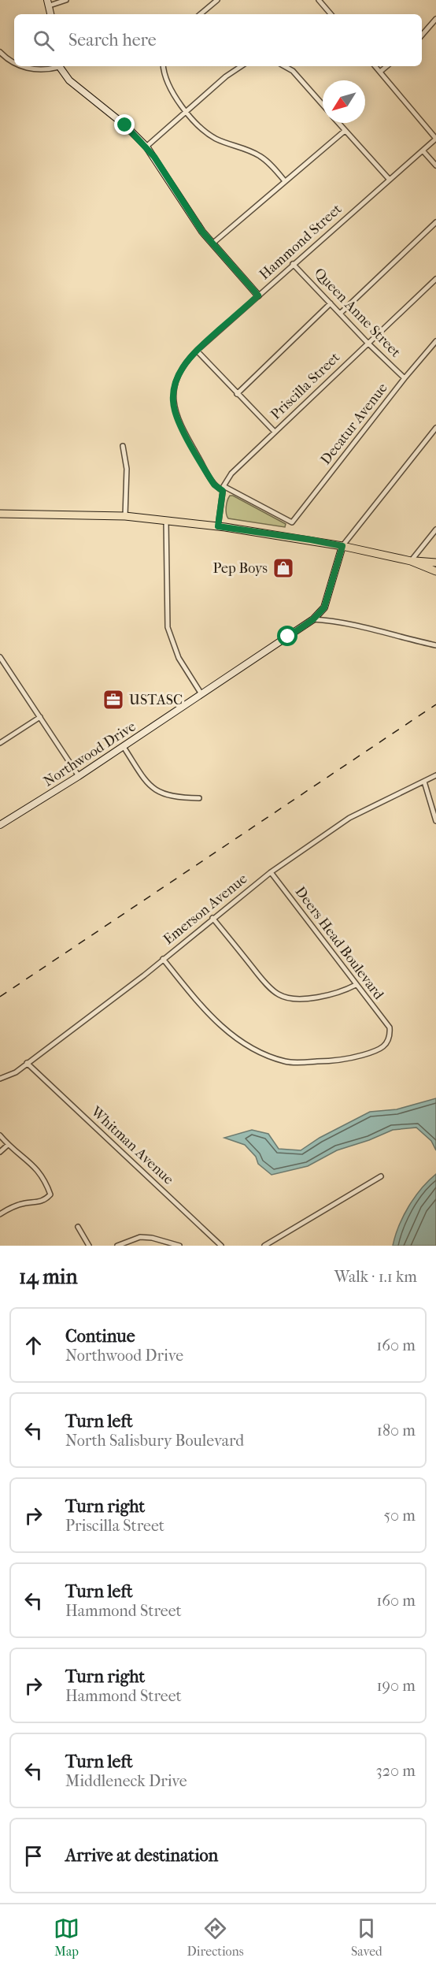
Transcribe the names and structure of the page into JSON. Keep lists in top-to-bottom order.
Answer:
{
  "streets": {
    "street": [
      "Hammond Street",
      "Queen Anne Street",
      "Priscilla Street",
      "Decatur Avenue",
      "Northwood Drive",
      "Emerson Avenue",
      "Deers Head Boulevard",
      "Whitman Avenue"
    ]
  },
  "crossings": [
    ["Hammond Street", "Queen Anne Street"],
    ["Hammond Street", "Priscilla Street"],
    ["Hammond Street", "Decatur Avenue"],
    ["Queen Anne Street", "Priscilla Street"],
    ["Queen Anne Street", "Decatur Avenue"],
    ["Priscilla Street", "Decatur Avenue"],
    ["Emerson Avenue", "Deers Head Boulevard"],
    ["Emerson Avenue", "Whitman Avenue"]
  ],
  "places": {
    "shop": ["Pep Boys"],
    "office": ["USTASC"]
  },
  "north": "bottom left",
  "page": {
    "search": "Search here",
    "heading": ["14 min", "Walk · 1.1 km"],
    "list": [
      ["Continue", "Northwood Drive", "160 m"],
      ["Turn left", "North Salisbury Boulevard", "180 m"],
      ["Turn right", "Priscilla Street", "50 m"],
      ["Turn left", "Hammond Street", "160 m"],
      ["Turn right", "Hammond Street", "190 m"],
      ["Turn left", "Middleneck Drive", "320 m"],
      "Arrive at destination"
    ],
    "nav": ["Map", "Directions", "Saved"]
  }
}
